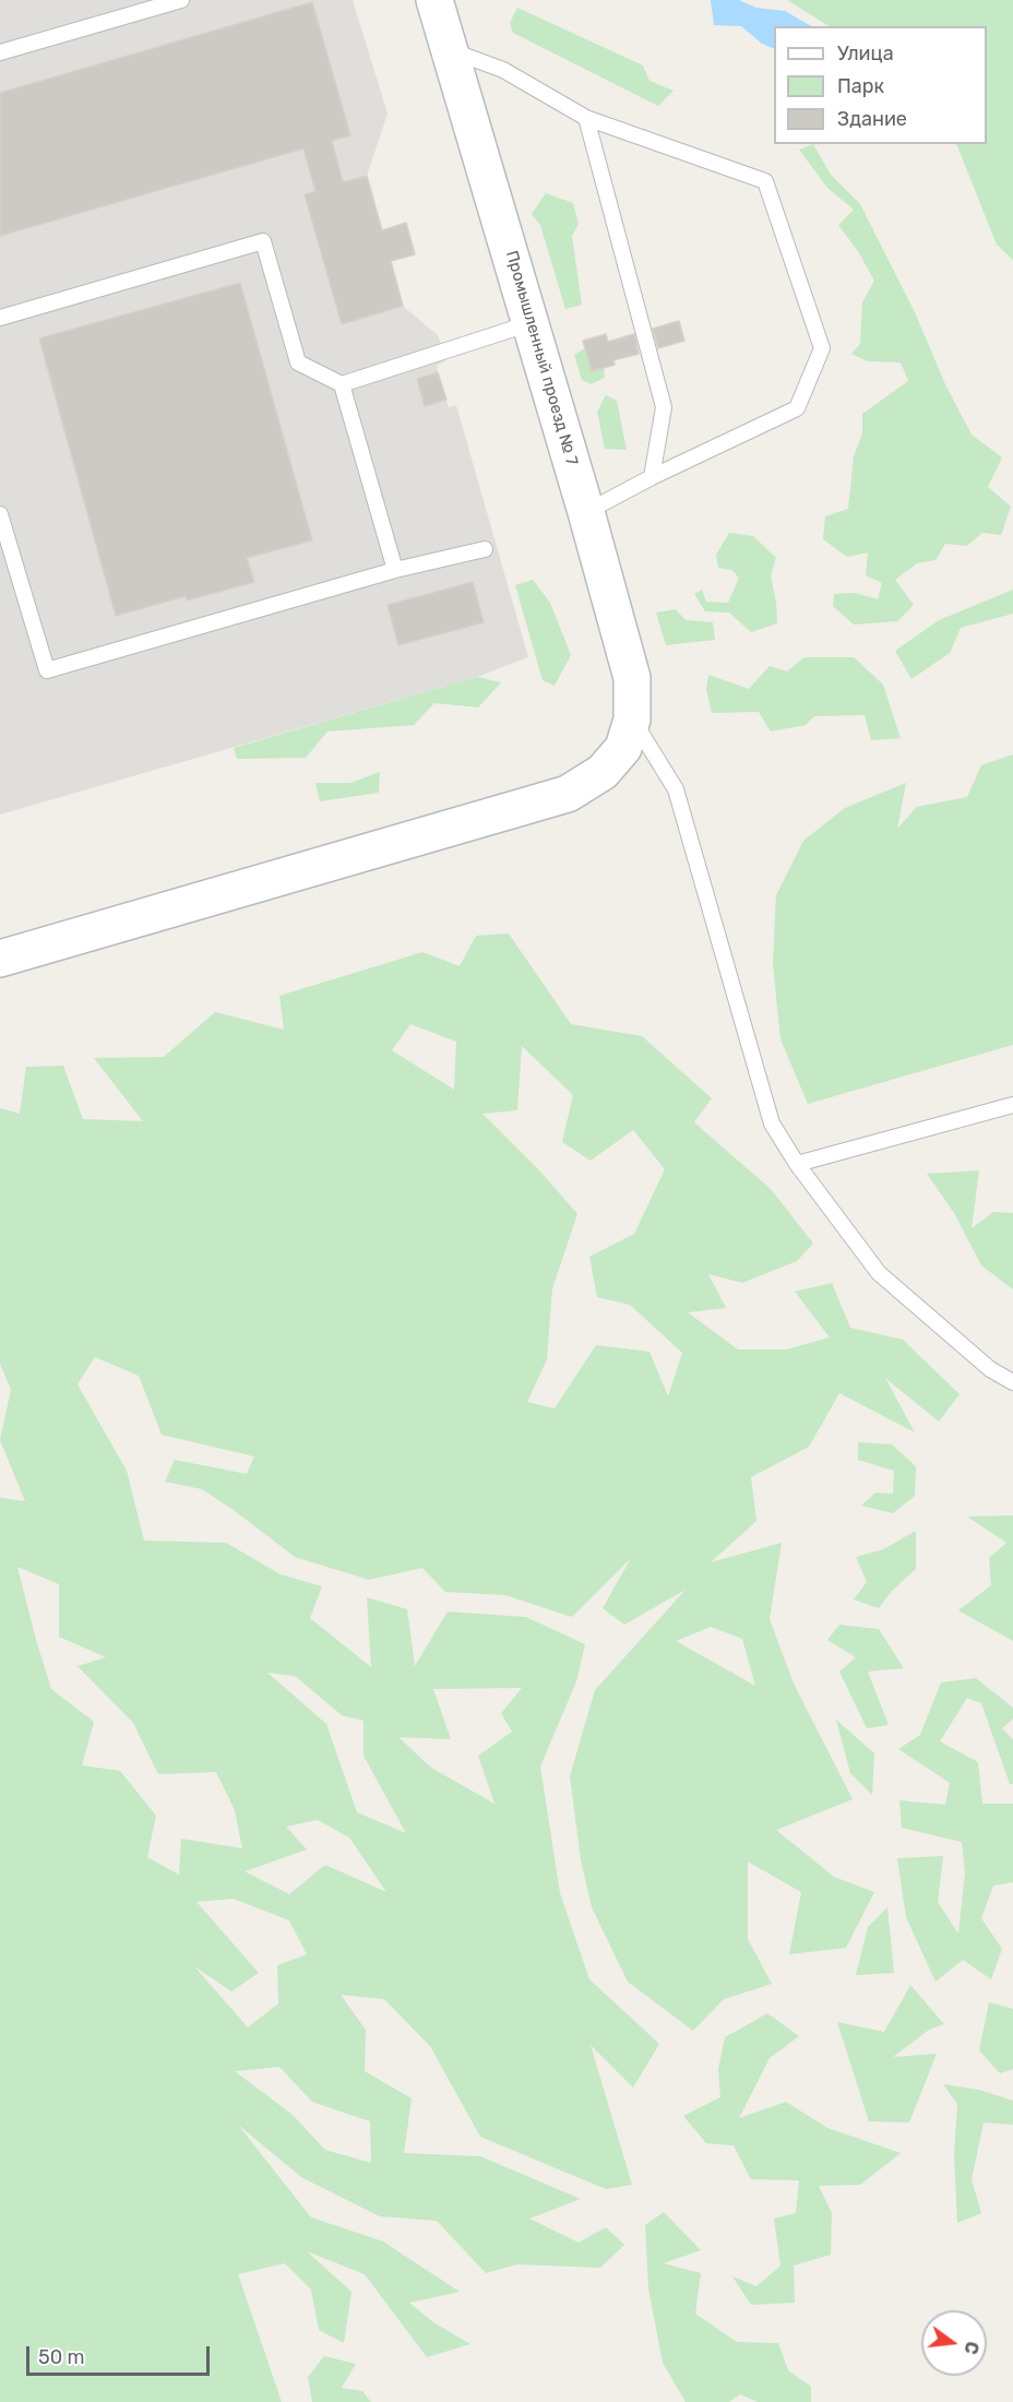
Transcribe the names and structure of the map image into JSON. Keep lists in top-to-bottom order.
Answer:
{
  "streets": {
    "street": ["Промышленный проезд № 7"]
  },
  "legend": ["Улица", "Парк", "Здание"],
  "scale_bar": "50 m",
  "north": "right"
}
